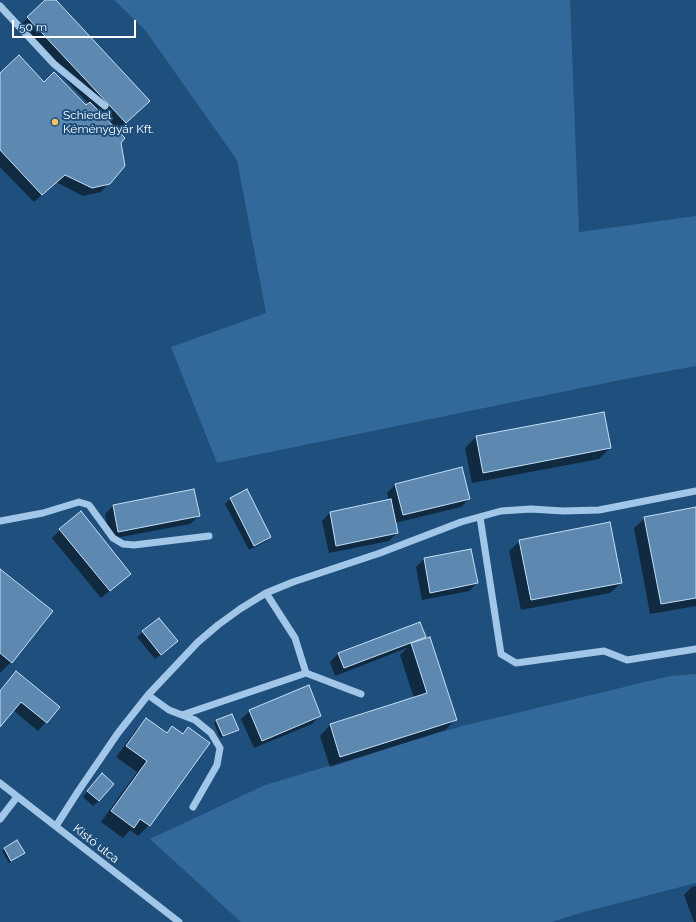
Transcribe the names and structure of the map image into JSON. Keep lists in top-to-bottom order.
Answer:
{
  "streets": {
    "street": ["Kistó utca"]
  },
  "places": ["Schiedel Kéménygyár Kft."],
  "scale_bar": "50 m"
}
